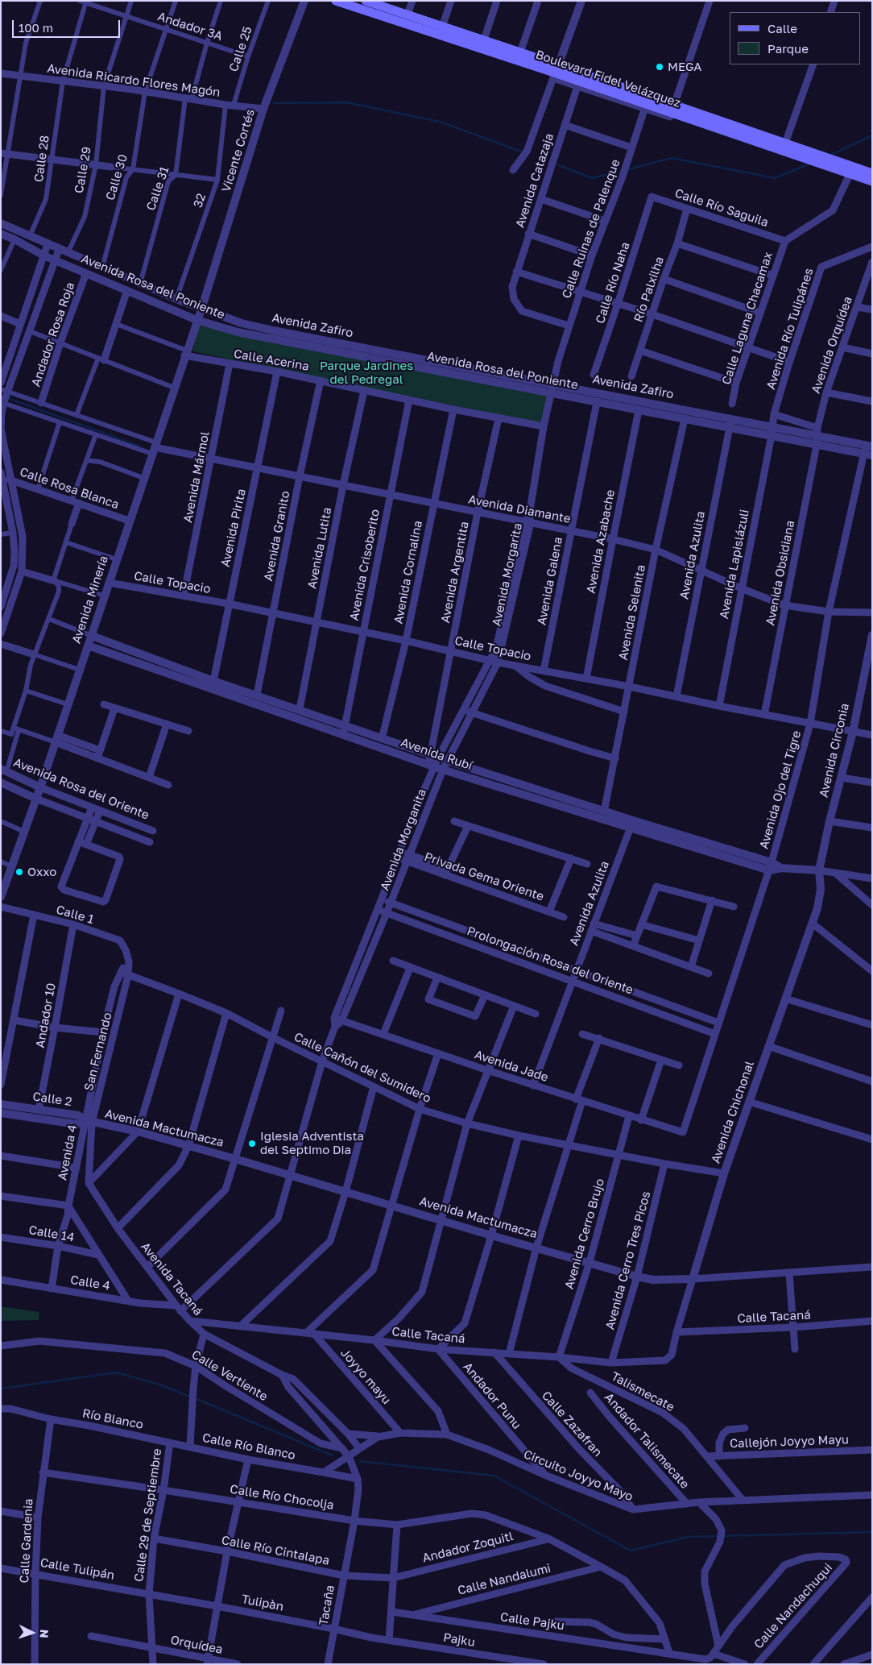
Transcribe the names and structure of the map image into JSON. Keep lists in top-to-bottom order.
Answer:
{
  "streets": {
    "main road": ["Boulevard Fidel Velázquez"],
    "street": [
      "Andador 3A",
      "Calle 25",
      "Avenida Ricardo Flores Magón",
      "Vicente Cortés",
      "Calle 28",
      "Calle 29",
      "Calle 30",
      "Avenida Catazaja",
      "Calle 31",
      "32",
      "Calle Río Saguila",
      "Calle Ruinas de Palenque",
      "Calle Río Naha",
      "Avenida Rosa del Poniente",
      "Río Palxilha",
      "Calle Laguna Chacamax",
      "Avenida Zafiro",
      "Avenida Río Tulipánes",
      "Andador Rosa Roja",
      "Avenida Orquídea",
      "Calle Acerina",
      "Avenida Mármol",
      "Calle Rosa Blanca",
      "Avenida Diamante",
      "Avenida Pirita",
      "Avenida Granito",
      "Avenida Azabache",
      "Avenida Lutita",
      "Avenida Azulita",
      "Avenida Lapislázuli",
      "Avenida Crisoberito",
      "Avenida Cornalina",
      "Avenida Argentita",
      "Avenida Obsidiana",
      "Avenida Morgarita",
      "Avenida Galena",
      "Calle Topacio",
      "Avenida Minería",
      "Avenida Selenita",
      "Avenida Circonia",
      "Avenida Rubí",
      "Avenida Rosa del Oriente",
      "Avenida Ojo del Tigre",
      "Avenida Morganita",
      "Privada Gema Oriente",
      "Calle 1",
      "Prolongación Rosa del Oriente",
      "Andador 10",
      "San Fernando",
      "Avenida Jade",
      "Calle Cañón del Sumidero",
      "Calle 2",
      "Avenida Chichonal",
      "Avenida Mactumacza",
      "Avenida 4",
      "Calle 14",
      "Avenida Cerro Brujo",
      "Avenida Cerro Tres Picos",
      "Avenida Tacaná",
      "Calle 4",
      "Calle Tacaná",
      "Calle Vertiente",
      "Joyyo mayu",
      "Talismecate",
      "Andador Punu",
      "Río Blanco",
      "Calle Zazafran",
      "Andador Talismecate",
      "Callejón Joyyo Mayu",
      "Calle Río Blanco",
      "Circuito Joyyo Mayo",
      "Calle Río Chocolja",
      "Calle 29 de Septiembre",
      "Calle Gardenia",
      "Andador Zoquitl",
      "Calle Río Cintalapa",
      "Calle Tulipán",
      "Calle Nandalumi",
      "Tulipàn",
      "Tacaña",
      "Calle Nandachuqui",
      "Calle Pajku",
      "Pajku",
      "Orquídea"
    ]
  },
  "crossings": [
    ["Andador 3A", "Calle 25"],
    ["Andador 3A", "Calle 28"],
    ["Andador 3A", "Calle 29"],
    ["Andador 3A", "Calle 30"],
    ["Andador 3A", "Calle 31"],
    ["Calle 25", "Avenida Ricardo Flores Magón"],
    ["Boulevard Fidel Velázquez", "Avenida Catazaja"],
    ["Boulevard Fidel Velázquez", "Calle Ruinas de Palenque"],
    ["Avenida Ricardo Flores Magón", "Vicente Cortés"],
    ["Avenida Ricardo Flores Magón", "Calle 28"],
    ["Avenida Ricardo Flores Magón", "Calle 29"],
    ["Avenida Ricardo Flores Magón", "Calle 30"],
    ["Avenida Ricardo Flores Magón", "Calle 31"],
    ["Avenida Ricardo Flores Magón", "32"],
    ["Vicente Cortés", "Avenida Rosa del Poniente"],
    ["Vicente Cortés", "Avenida Zafiro"],
    ["Vicente Cortés", "Avenida Minería"],
    ["Calle 28", "Avenida Rosa del Poniente"],
    ["Calle 29", "Avenida Rosa del Poniente"],
    ["Calle 30", "Avenida Rosa del Poniente"],
    ["Avenida Catazaja", "Calle Ruinas de Palenque"],
    ["Calle 31", "Avenida Rosa del Poniente"],
    ["32", "Avenida Rosa del Poniente"],
    ["Calle Río Saguila", "Calle Río Naha"],
    ["Calle Río Saguila", "Río Palxilha"],
    ["Calle Río Saguila", "Calle Laguna Chacamax"],
    ["Calle Ruinas de Palenque", "Avenida Zafiro"],
    ["Calle Ruinas de Palenque", "Avenida Morgarita"],
    ["Avenida Rosa del Poniente", "Avenida Zafiro"],
    ["Avenida Rosa del Poniente", "Andador Rosa Roja"],
    ["Avenida Rosa del Poniente", "Avenida Azabache"],
    ["Avenida Rosa del Poniente", "Avenida Azulita"],
    ["Avenida Rosa del Poniente", "Avenida Lapislázuli"],
    ["Avenida Rosa del Poniente", "Avenida Obsidiana"],
    ["Avenida Rosa del Poniente", "Avenida Morgarita"],
    ["Avenida Rosa del Poniente", "Avenida Galena"],
    ["Avenida Rosa del Poniente", "Avenida Minería"],
    ["Avenida Rosa del Poniente", "Avenida Selenita"],
    ["Avenida Rosa del Poniente", "Avenida Ojo del Tigre"],
    ["Avenida Zafiro", "Avenida Río Tulipánes"],
    ["Avenida Zafiro", "Avenida Orquídea"],
    ["Avenida Zafiro", "Avenida Azulita"],
    ["Avenida Zafiro", "Avenida Lapislázuli"],
    ["Avenida Zafiro", "Avenida Obsidiana"],
    ["Avenida Zafiro", "Avenida Morgarita"],
    ["Avenida Zafiro", "Avenida Minería"],
    ["Avenida Zafiro", "Avenida Ojo del Tigre"],
    ["Avenida Río Tulipánes", "Avenida Lapislázuli"],
    ["Avenida Orquídea", "Avenida Obsidiana"],
    ["Calle Acerina", "Avenida Mármol"],
    ["Calle Acerina", "Avenida Pirita"],
    ["Calle Acerina", "Avenida Granito"],
    ["Calle Acerina", "Avenida Lutita"],
    ["Calle Acerina", "Avenida Crisoberito"],
    ["Calle Acerina", "Avenida Cornalina"],
    ["Calle Acerina", "Avenida Argentita"],
    ["Calle Acerina", "Avenida Morgarita"],
    ["Calle Acerina", "Avenida Minería"],
    ["Avenida Mármol", "Avenida Diamante"],
    ["Avenida Mármol", "Calle Topacio"],
    ["Calle Rosa Blanca", "Avenida Minería"],
    ["Avenida Diamante", "Avenida Pirita"],
    ["Avenida Diamante", "Avenida Granito"],
    ["Avenida Diamante", "Avenida Azabache"],
    ["Avenida Diamante", "Avenida Lutita"],
    ["Avenida Diamante", "Avenida Azulita"],
    ["Avenida Diamante", "Avenida Lapislázuli"],
    ["Avenida Diamante", "Avenida Crisoberito"],
    ["Avenida Diamante", "Avenida Cornalina"],
    ["Avenida Diamante", "Avenida Argentita"],
    ["Avenida Diamante", "Avenida Obsidiana"],
    ["Avenida Diamante", "Avenida Morgarita"],
    ["Avenida Diamante", "Avenida Galena"],
    ["Avenida Diamante", "Avenida Minería"],
    ["Avenida Diamante", "Avenida Selenita"],
    ["Avenida Diamante", "Avenida Ojo del Tigre"],
    ["Avenida Pirita", "Calle Topacio"],
    ["Avenida Pirita", "Avenida Rubí"],
    ["Avenida Granito", "Calle Topacio"],
    ["Avenida Granito", "Avenida Rubí"],
    ["Avenida Azabache", "Calle Topacio"],
    ["Avenida Lutita", "Calle Topacio"],
    ["Avenida Lutita", "Avenida Rubí"],
    ["Avenida Azulita", "Calle Topacio"],
    ["Avenida Azulita", "Avenida Rubí"],
    ["Avenida Azulita", "Prolongación Rosa del Oriente"],
    ["Avenida Azulita", "Avenida Jade"],
    ["Avenida Lapislázuli", "Calle Topacio"],
    ["Avenida Crisoberito", "Calle Topacio"],
    ["Avenida Crisoberito", "Avenida Rubí"],
    ["Avenida Cornalina", "Calle Topacio"],
    ["Avenida Cornalina", "Avenida Rubí"],
    ["Avenida Argentita", "Calle Topacio"],
    ["Avenida Argentita", "Avenida Rubí"],
    ["Avenida Argentita", "Avenida Morganita"],
    ["Avenida Obsidiana", "Calle Topacio"],
    ["Avenida Morgarita", "Calle Topacio"],
    ["Avenida Morgarita", "Avenida Morganita"],
    ["Avenida Galena", "Calle Topacio"],
    ["Calle Topacio", "Avenida Minería"],
    ["Calle Topacio", "Avenida Selenita"],
    ["Calle Topacio", "Avenida Circonia"],
    ["Calle Topacio", "Avenida Ojo del Tigre"],
    ["Calle Topacio", "Avenida Morganita"],
    ["Avenida Minería", "Avenida Rubí"],
    ["Avenida Minería", "Avenida Rosa del Oriente"],
    ["Avenida Selenita", "Avenida Rubí"],
    ["Avenida Circonia", "Avenida Rubí"],
    ["Avenida Circonia", "Avenida Chichonal"],
    ["Avenida Rubí", "Avenida Ojo del Tigre"],
    ["Avenida Rubí", "Avenida Morganita"],
    ["Avenida Rubí", "Avenida Chichonal"],
    ["Avenida Ojo del Tigre", "Prolongación Rosa del Oriente"],
    ["Avenida Ojo del Tigre", "Avenida Jade"],
    ["Avenida Morganita", "Privada Gema Oriente"],
    ["Avenida Morganita", "Prolongación Rosa del Oriente"],
    ["Avenida Morganita", "Avenida Jade"],
    ["Avenida Morganita", "Calle Cañón del Sumidero"],
    ["Avenida Morganita", "Avenida Mactumacza"],
    ["Avenida Morganita", "Avenida Tacaná"],
    ["Avenida Morganita", "Calle 4"],
    ["Calle 1", "Andador 10"],
    ["Calle 1", "San Fernando"],
    ["Calle 1", "Calle Cañón del Sumidero"],
    ["Andador 10", "Calle 2"],
    ["San Fernando", "Calle Cañón del Sumidero"],
    ["San Fernando", "Calle 2"],
    ["San Fernando", "Avenida Mactumacza"],
    ["San Fernando", "Avenida 4"],
    ["San Fernando", "Avenida Tacaná"],
    ["Avenida Jade", "Avenida Cerro Brujo"],
    ["Calle Cañón del Sumidero", "Avenida Chichonal"],
    ["Calle Cañón del Sumidero", "Avenida 4"],
    ["Calle Cañón del Sumidero", "Avenida Cerro Brujo"],
    ["Calle Cañón del Sumidero", "Avenida Cerro Tres Picos"],
    ["Calle 2", "Avenida Mactumacza"],
    ["Calle 2", "Avenida 4"],
    ["Avenida Chichonal", "Avenida Mactumacza"],
    ["Avenida Chichonal", "Calle Tacaná"],
    ["Avenida Mactumacza", "Avenida 4"],
    ["Avenida Mactumacza", "Avenida Cerro Brujo"],
    ["Avenida Mactumacza", "Avenida Cerro Tres Picos"],
    ["Avenida 4", "Calle 14"],
    ["Avenida 4", "Calle 4"],
    ["Avenida Cerro Brujo", "Calle Tacaná"],
    ["Avenida Cerro Brujo", "Talismecate"],
    ["Avenida Cerro Tres Picos", "Calle Tacaná"],
    ["Avenida Tacaná", "Calle 4"],
    ["Avenida Tacaná", "Calle Tacaná"],
    ["Avenida Tacaná", "Calle Vertiente"],
    ["Avenida Tacaná", "Calle Río Blanco"],
    ["Avenida Tacaná", "Circuito Joyyo Mayo"],
    ["Avenida Tacaná", "Tacaña"],
    ["Calle Tacaná", "Joyyo mayu"],
    ["Calle Tacaná", "Talismecate"],
    ["Calle Tacaná", "Andador Punu"],
    ["Calle Tacaná", "Calle Zazafran"],
    ["Joyyo mayu", "Circuito Joyyo Mayo"],
    ["Talismecate", "Callejón Joyyo Mayu"],
    ["Talismecate", "Circuito Joyyo Mayo"],
    ["Andador Punu", "Circuito Joyyo Mayo"],
    ["Río Blanco", "Calle Río Blanco"],
    ["Río Blanco", "Calle 29 de Septiembre"],
    ["Río Blanco", "Calle Gardenia"],
    ["Calle Zazafran", "Circuito Joyyo Mayo"],
    ["Andador Talismecate", "Circuito Joyyo Mayo"],
    ["Calle Río Blanco", "Calle 29 de Septiembre"],
    ["Calle Río Blanco", "Tacaña"],
    ["Calle Río Chocolja", "Calle 29 de Septiembre"],
    ["Calle Río Chocolja", "Calle Gardenia"],
    ["Calle Río Chocolja", "Andador Zoquitl"],
    ["Calle Río Chocolja", "Calle Nandalumi"],
    ["Calle Río Chocolja", "Tacaña"],
    ["Calle Río Chocolja", "Calle Pajku"],
    ["Calle 29 de Septiembre", "Calle Río Cintalapa"],
    ["Calle 29 de Septiembre", "Calle Tulipán"],
    ["Calle 29 de Septiembre", "Tulipàn"],
    ["Calle 29 de Septiembre", "Orquídea"],
    ["Calle Gardenia", "Calle Tulipán"],
    ["Andador Zoquitl", "Calle Río Cintalapa"],
    ["Calle Río Cintalapa", "Tacaña"],
    ["Calle Tulipán", "Tulipàn"],
    ["Calle Nandalumi", "Calle Pajku"],
    ["Tulipàn", "Tacaña"],
    ["Tulipàn", "Pajku"]
  ],
  "parks": ["Parque Jardines del Pedregal"],
  "places": ["MEGA", "Oxxo", "Iglesia Adventista del Septimo Dia"],
  "legend": ["Calle", "Parque"],
  "scale_bar": "100 m",
  "north": "right"
}
